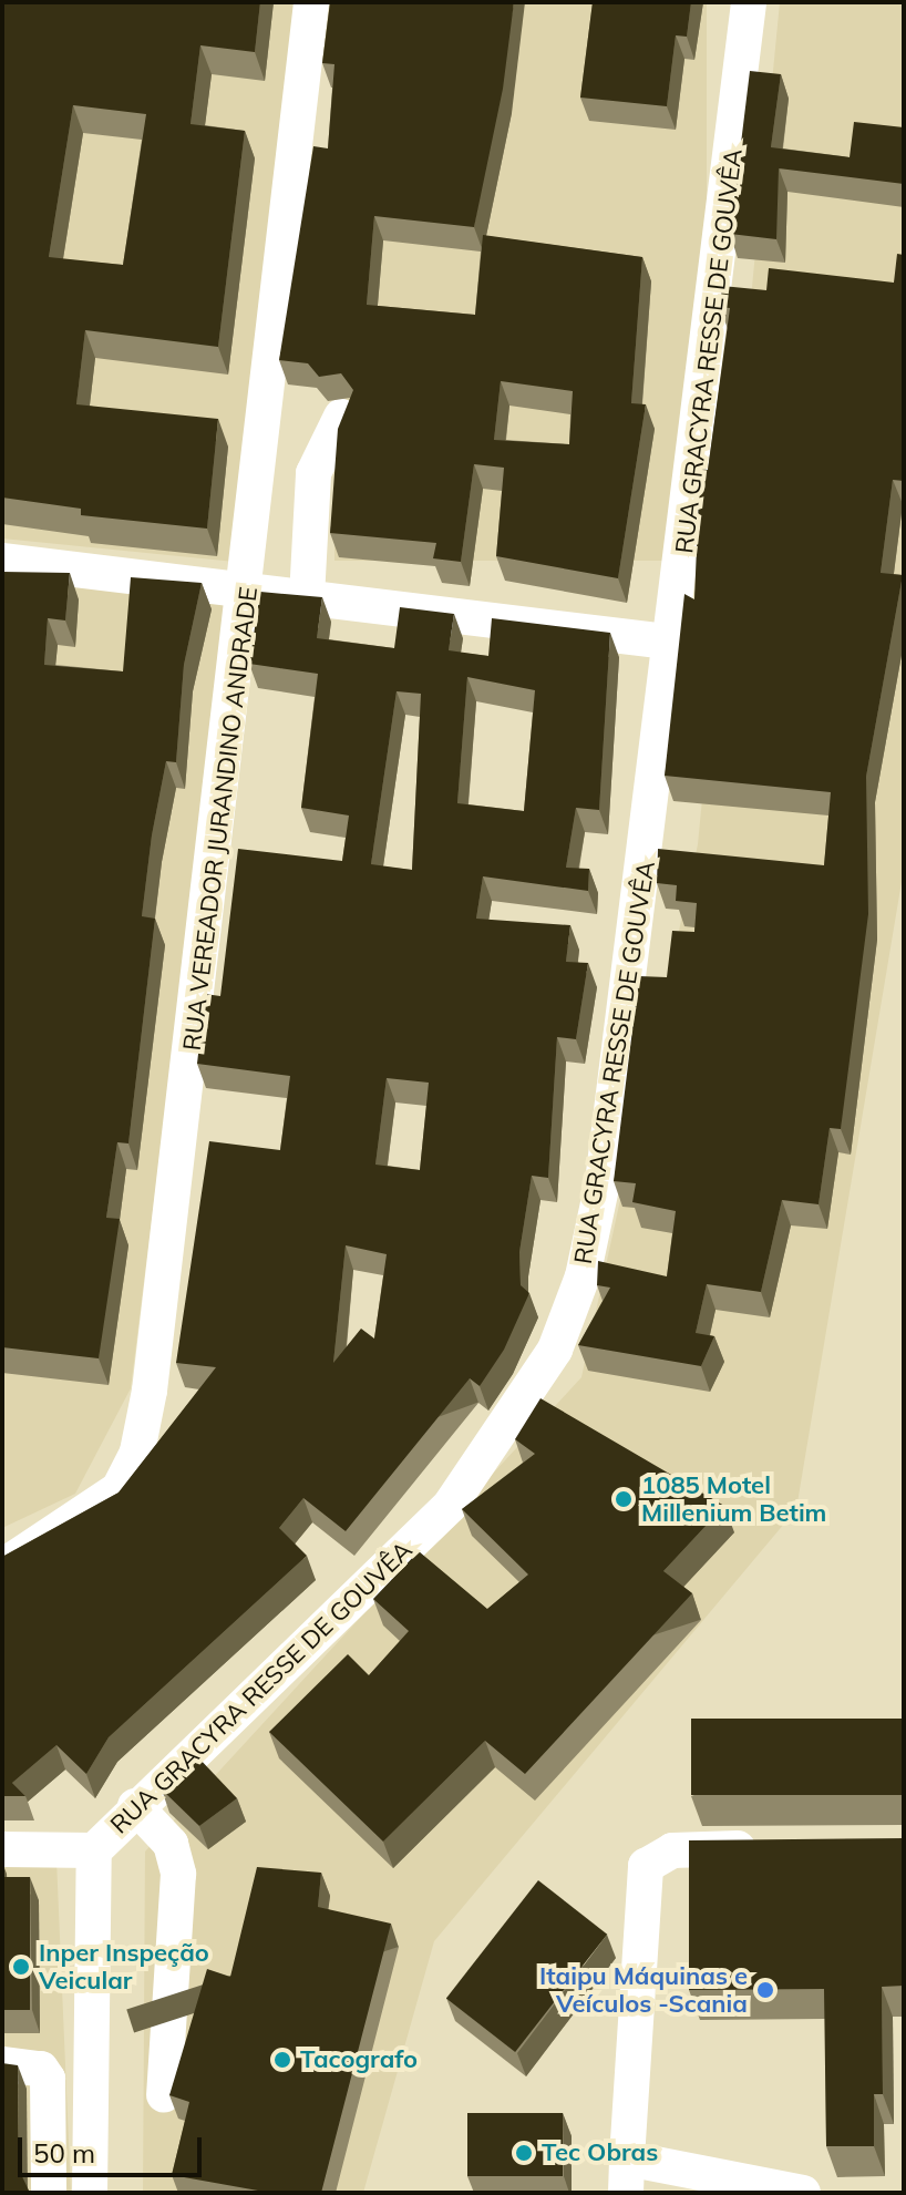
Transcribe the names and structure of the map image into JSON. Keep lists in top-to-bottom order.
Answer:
{
  "streets": {
    "street": ["RUA GRACYRA RESSE DE GOUVÊA", "RUA VEREADOR JURANDINO ANDRADE"]
  },
  "places": [
    "1085 Motel Millenium Betim",
    "Inper Inspeção Veicular",
    "Itaipu Máquinas e Veículos -Scania",
    "Tacografo",
    "Tec Obras"
  ],
  "scale_bar": "50 m"
}
